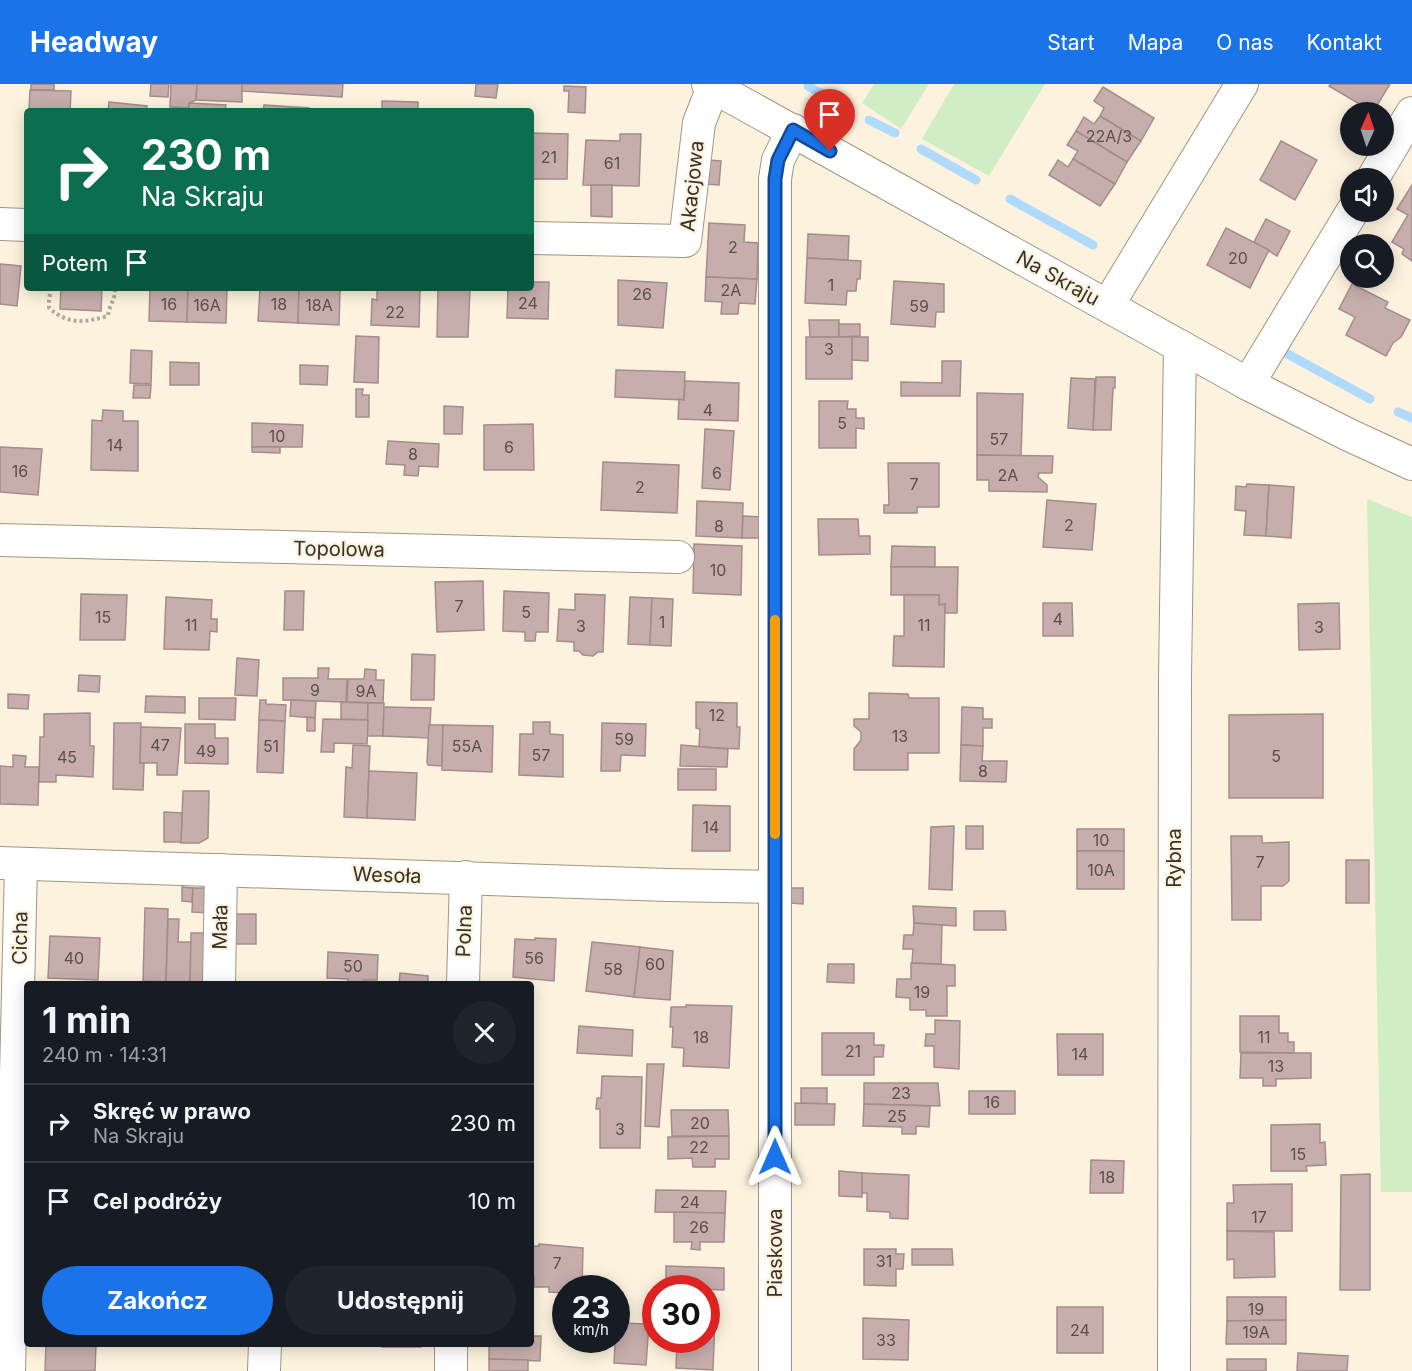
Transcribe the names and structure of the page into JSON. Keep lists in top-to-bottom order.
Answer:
{
  "streets": {
    "street": [
      "Akacjowa",
      "Na Skraju",
      "Topolowa",
      "Rybna",
      "Wesoła",
      "Mała",
      "Polna",
      "Cicha",
      "Piaskowa"
    ]
  },
  "crossings": [
    ["Akacjowa", "Na Skraju"],
    ["Na Skraju", "Rybna"],
    ["Na Skraju", "Piaskowa"],
    ["Wesoła", "Mała"],
    ["Wesoła", "Polna"],
    ["Wesoła", "Cicha"],
    ["Wesoła", "Piaskowa"]
  ],
  "house_numbers": [
    "22A/3",
    "21",
    "61",
    "2",
    "20",
    "1",
    "2A",
    "26",
    "24",
    "16",
    "18",
    "16A",
    "18A",
    "59",
    "22",
    "3",
    "4",
    "5",
    "10",
    "57",
    "14",
    "6",
    "8",
    "16",
    "6",
    "2A",
    "7",
    "2",
    "2",
    "8",
    "10",
    "7",
    "5",
    "15",
    "4",
    "1",
    "11",
    "11",
    "3",
    "3",
    "9",
    "9A",
    "12",
    "13",
    "59",
    "47",
    "51",
    "55A",
    "49",
    "57",
    "5",
    "45",
    "8",
    "14",
    "10",
    "7",
    "10A",
    "40",
    "56",
    "60",
    "50",
    "58",
    "19",
    "18",
    "11",
    "21",
    "14",
    "13",
    "23",
    "16",
    "25",
    "20",
    "3",
    "22",
    "15",
    "18",
    "24",
    "17",
    "26",
    "31",
    "7",
    "19",
    "24",
    "19A",
    "33"
  ],
  "north": "top",
  "page": {
    "header": "Headway",
    "nav": [
      "Start",
      "Mapa",
      "O nas",
      "Kontakt"
    ],
    "turn": ["230 m", "Na Skraju"],
    "then": "Potem",
    "heading": ["1 min", "240 m · 14:31"],
    "list": [
      {
        "name": "Skręć w prawo",
        "note": "Na Skraju",
        "value": "230 m"
      },
      {
        "name": "Cel podróży",
        "value": "10 m"
      }
    ],
    "buttons": ["Zakończ", "Udostępnij"],
    "speed": "23 km/h",
    "limit": "30"
  }
}
